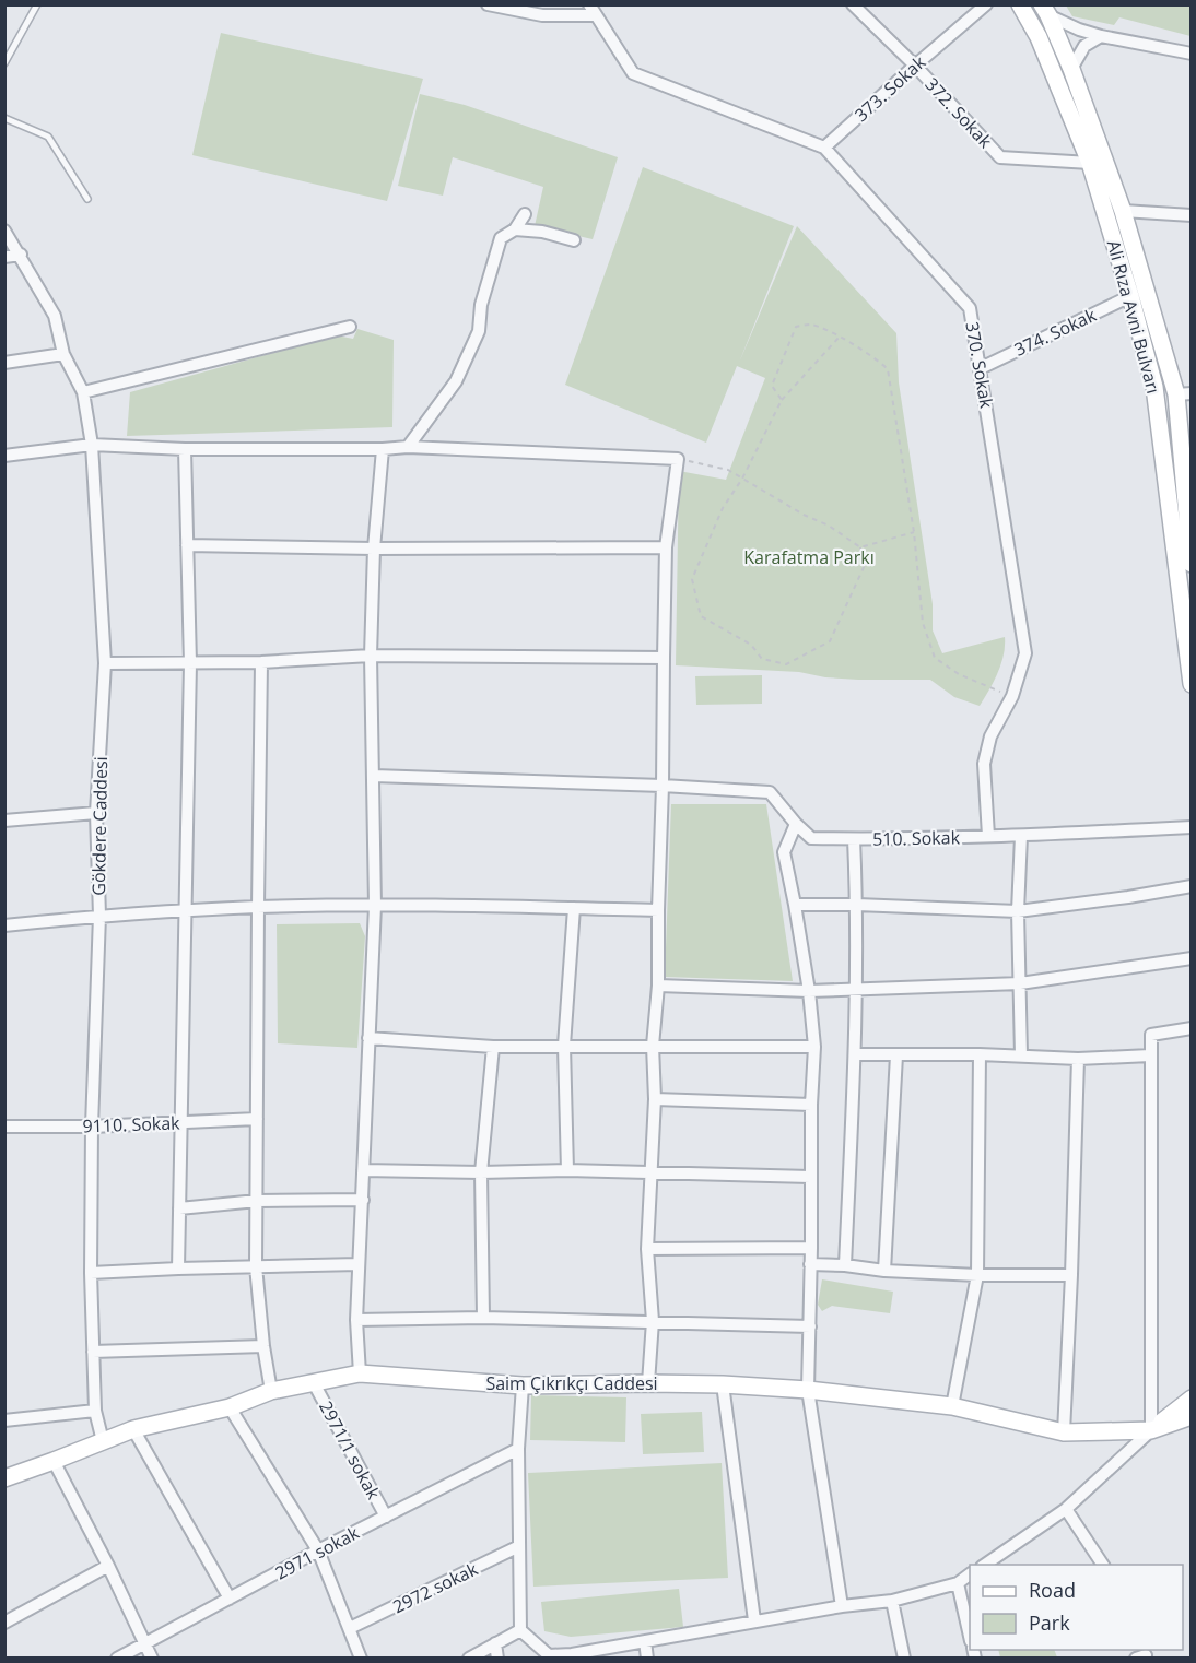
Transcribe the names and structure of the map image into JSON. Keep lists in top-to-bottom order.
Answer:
{
  "streets": {
    "main road": ["Ali Rıza Avni Bulvarı", "Saim Çıkrıkçı Caddesi"],
    "street": [
      "373. Sokak",
      "372. Sokak",
      "374. Sokak",
      "370. Sokak",
      "Gökdere Caddesi",
      "510. Sokak",
      "9110. Sokak",
      "2971/1 sokak",
      "2971 sokak",
      "2972 sokak"
    ]
  },
  "crossings": [
    ["373. Sokak", "372. Sokak"],
    ["373. Sokak", "370. Sokak"],
    ["372. Sokak", "Ali Rıza Avni Bulvarı"],
    ["Ali Rıza Avni Bulvarı", "374. Sokak"],
    ["374. Sokak", "370. Sokak"],
    ["370. Sokak", "510. Sokak"],
    ["Gökdere Caddesi", "9110. Sokak"],
    ["Gökdere Caddesi", "Saim Çıkrıkçı Caddesi"],
    ["Saim Çıkrıkçı Caddesi", "2971/1 sokak"],
    ["2971/1 sokak", "2971 sokak"]
  ],
  "parks": ["Karafatma Parkı"],
  "legend": ["Road", "Park"]
}
